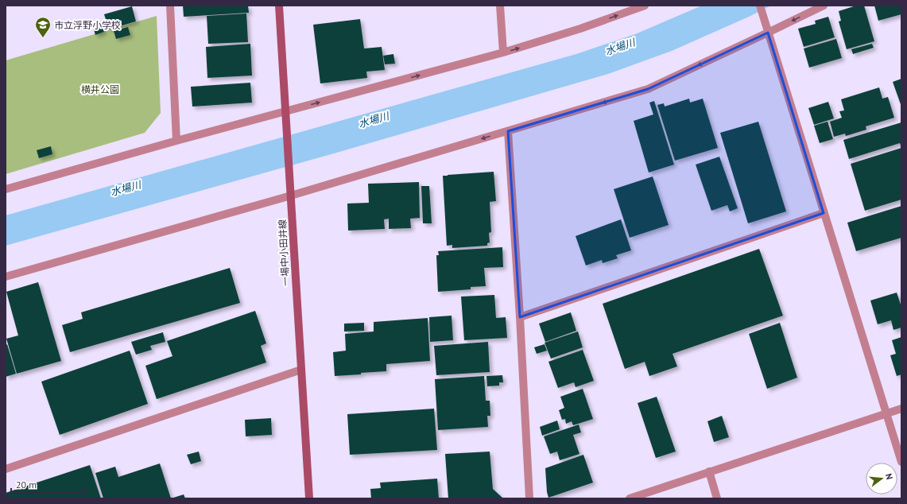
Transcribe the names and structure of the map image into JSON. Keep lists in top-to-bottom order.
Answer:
{
  "streets": {
    "main road": ["一場中小田井線"]
  },
  "water": ["水場川"],
  "parks": ["横井公園"],
  "places": {
    "school or university": ["市立浮野小学校"]
  },
  "scale_bar": "20 m",
  "north": "right"
}
